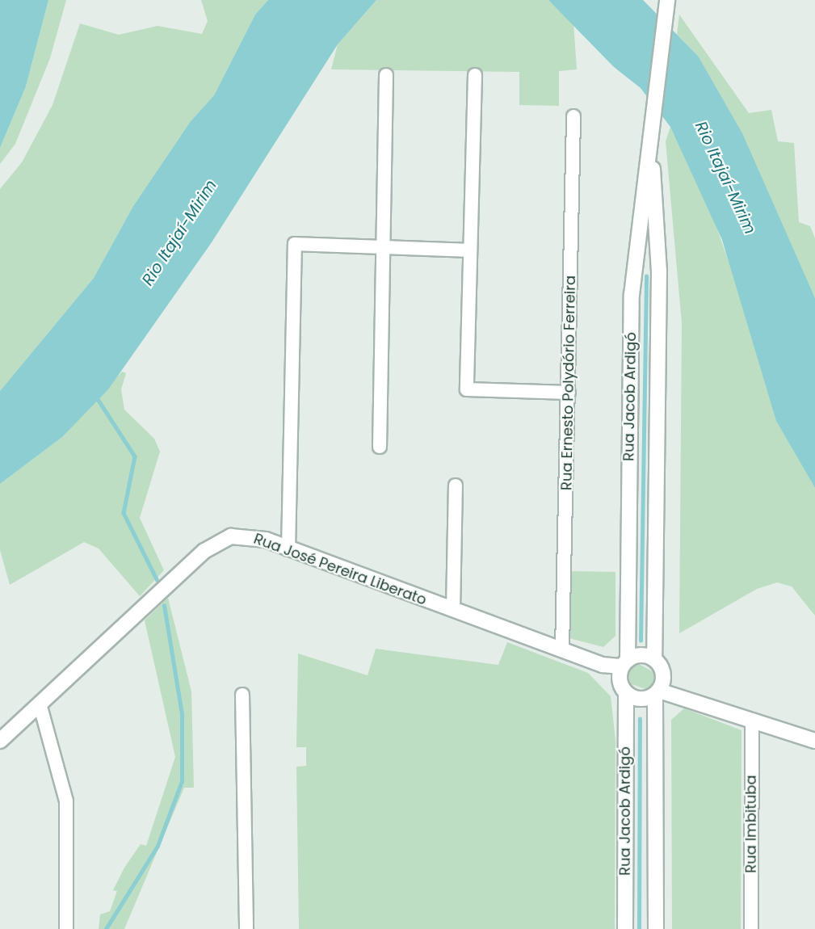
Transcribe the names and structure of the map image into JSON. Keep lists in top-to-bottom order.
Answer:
{
  "streets": {
    "main road": ["Rua Jacob Ardigó", "Rua José Pereira Liberato"],
    "street": ["Rua Ernesto Polydório Ferreira", "Rua Imbituba"]
  },
  "crossings": [
    ["Rua Ernesto Polydório Ferreira", "Rua José Pereira Liberato"],
    ["Rua Jacob Ardigó", "Rua José Pereira Liberato"]
  ],
  "water": ["Rio Itajaí-Mirim"]
}
